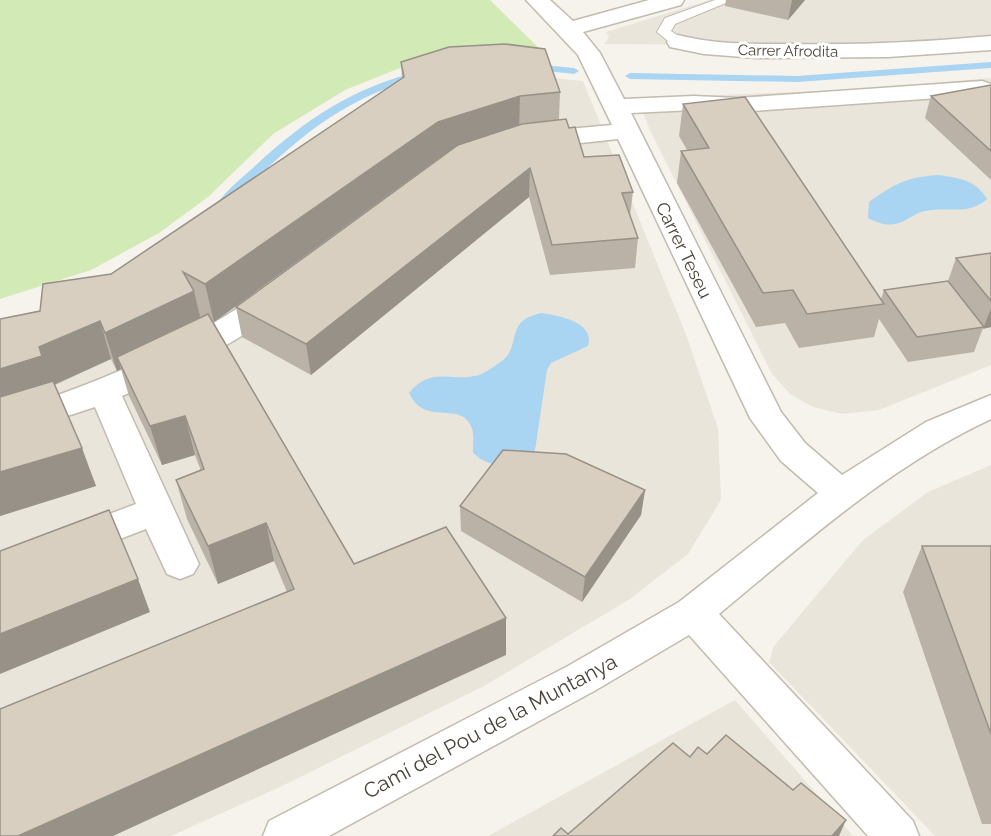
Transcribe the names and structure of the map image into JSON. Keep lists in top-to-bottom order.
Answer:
{
  "streets": {
    "street": ["Carrer Afrodita", "Carrer Teseu", "Camí del Pou de la Muntanya"]
  },
  "crossings": [
    ["Carrer Teseu", "Camí del Pou de la Muntanya"]
  ]
}
